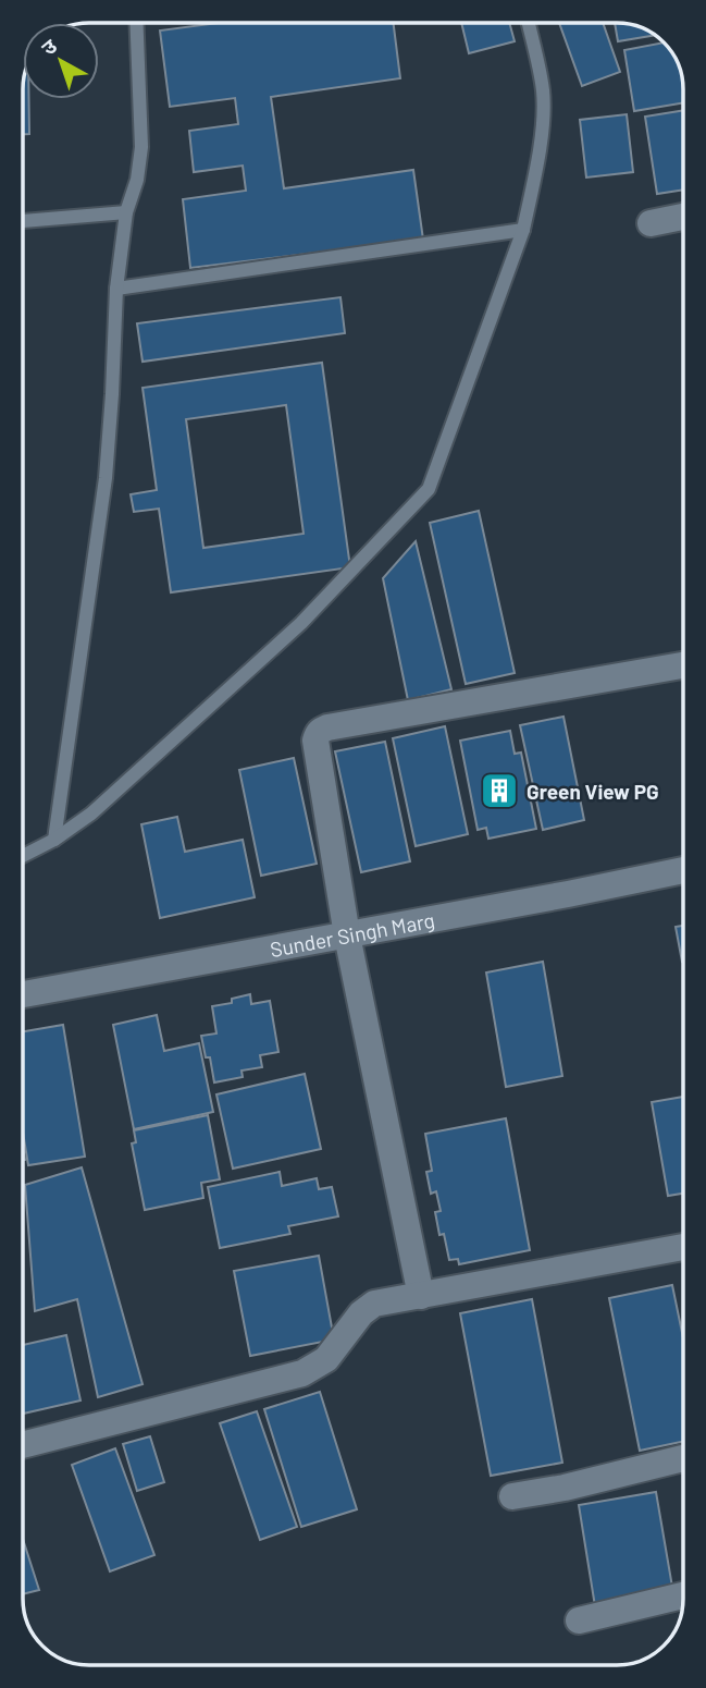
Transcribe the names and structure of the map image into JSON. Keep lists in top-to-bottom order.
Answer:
{
  "streets": {
    "street": ["Sunder Singh Marg"]
  },
  "places": {
    "building": ["Green View PG"]
  },
  "north": "top left"
}
